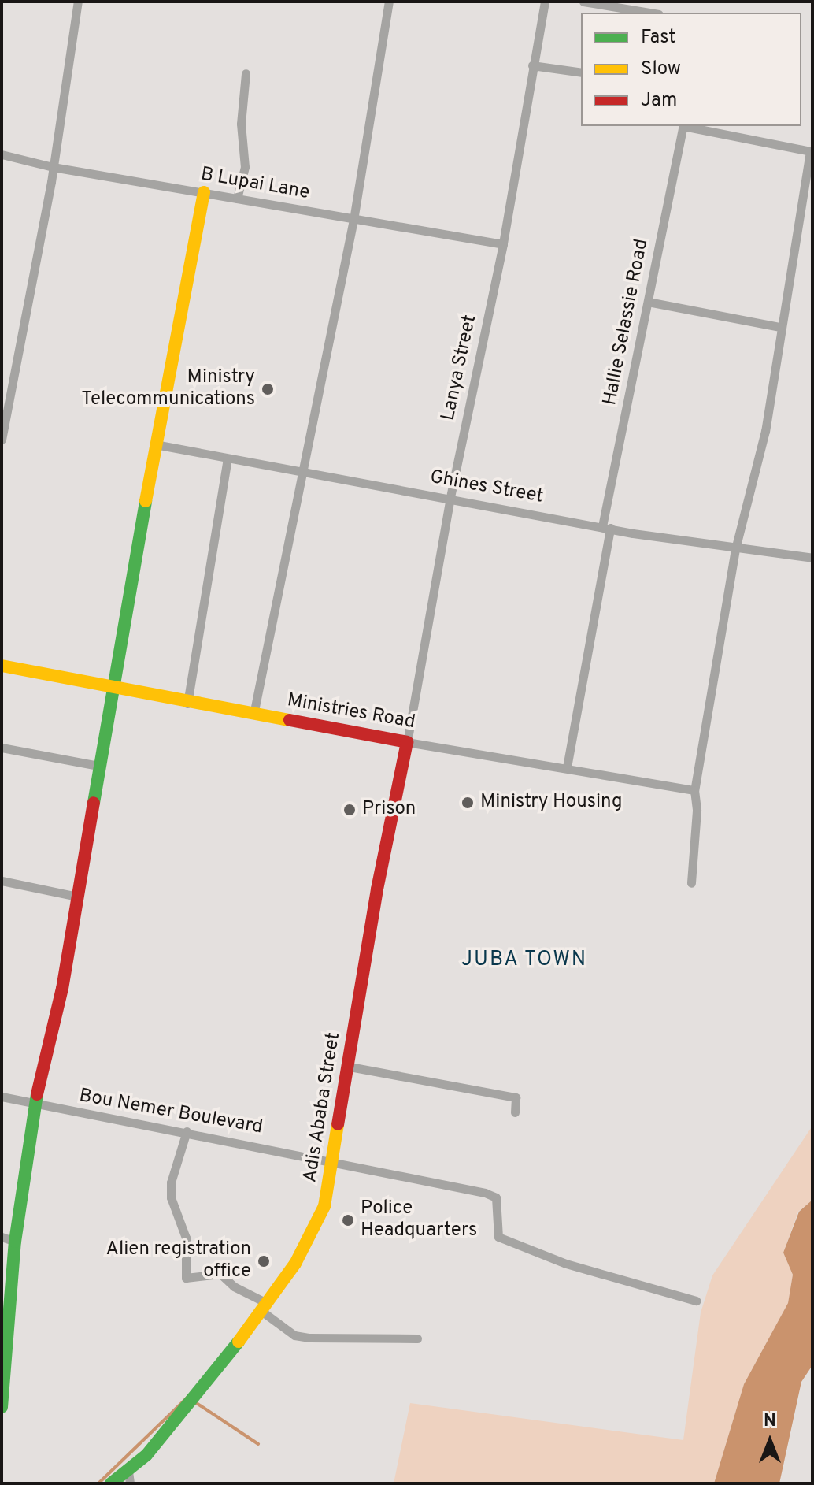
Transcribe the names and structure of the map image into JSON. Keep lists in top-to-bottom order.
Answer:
{
  "streets": {
    "street": [
      "B Lupai Lane",
      "Hallie Selassie Road",
      "Lanya Street",
      "Ghines Street",
      "Ministries Road",
      "Adis Ababa Street",
      "Bou Nemer Boulevard"
    ]
  },
  "crossings": [
    ["B Lupai Lane", "Lanya Street"],
    ["Hallie Selassie Road", "Ghines Street"],
    ["Hallie Selassie Road", "Ministries Road"],
    ["Lanya Street", "Ghines Street"],
    ["Lanya Street", "Ministries Road"],
    ["Lanya Street", "Adis Ababa Street"],
    ["Ministries Road", "Adis Ababa Street"],
    ["Adis Ababa Street", "Bou Nemer Boulevard"]
  ],
  "districts": ["JUBA TOWN"],
  "places": [
    "Ministry Telecommunications",
    "Ministry Housing",
    "Prison",
    "Police Headquarters",
    "Alien registration office"
  ],
  "legend": ["Fast", "Slow", "Jam"],
  "north": "top"
}
